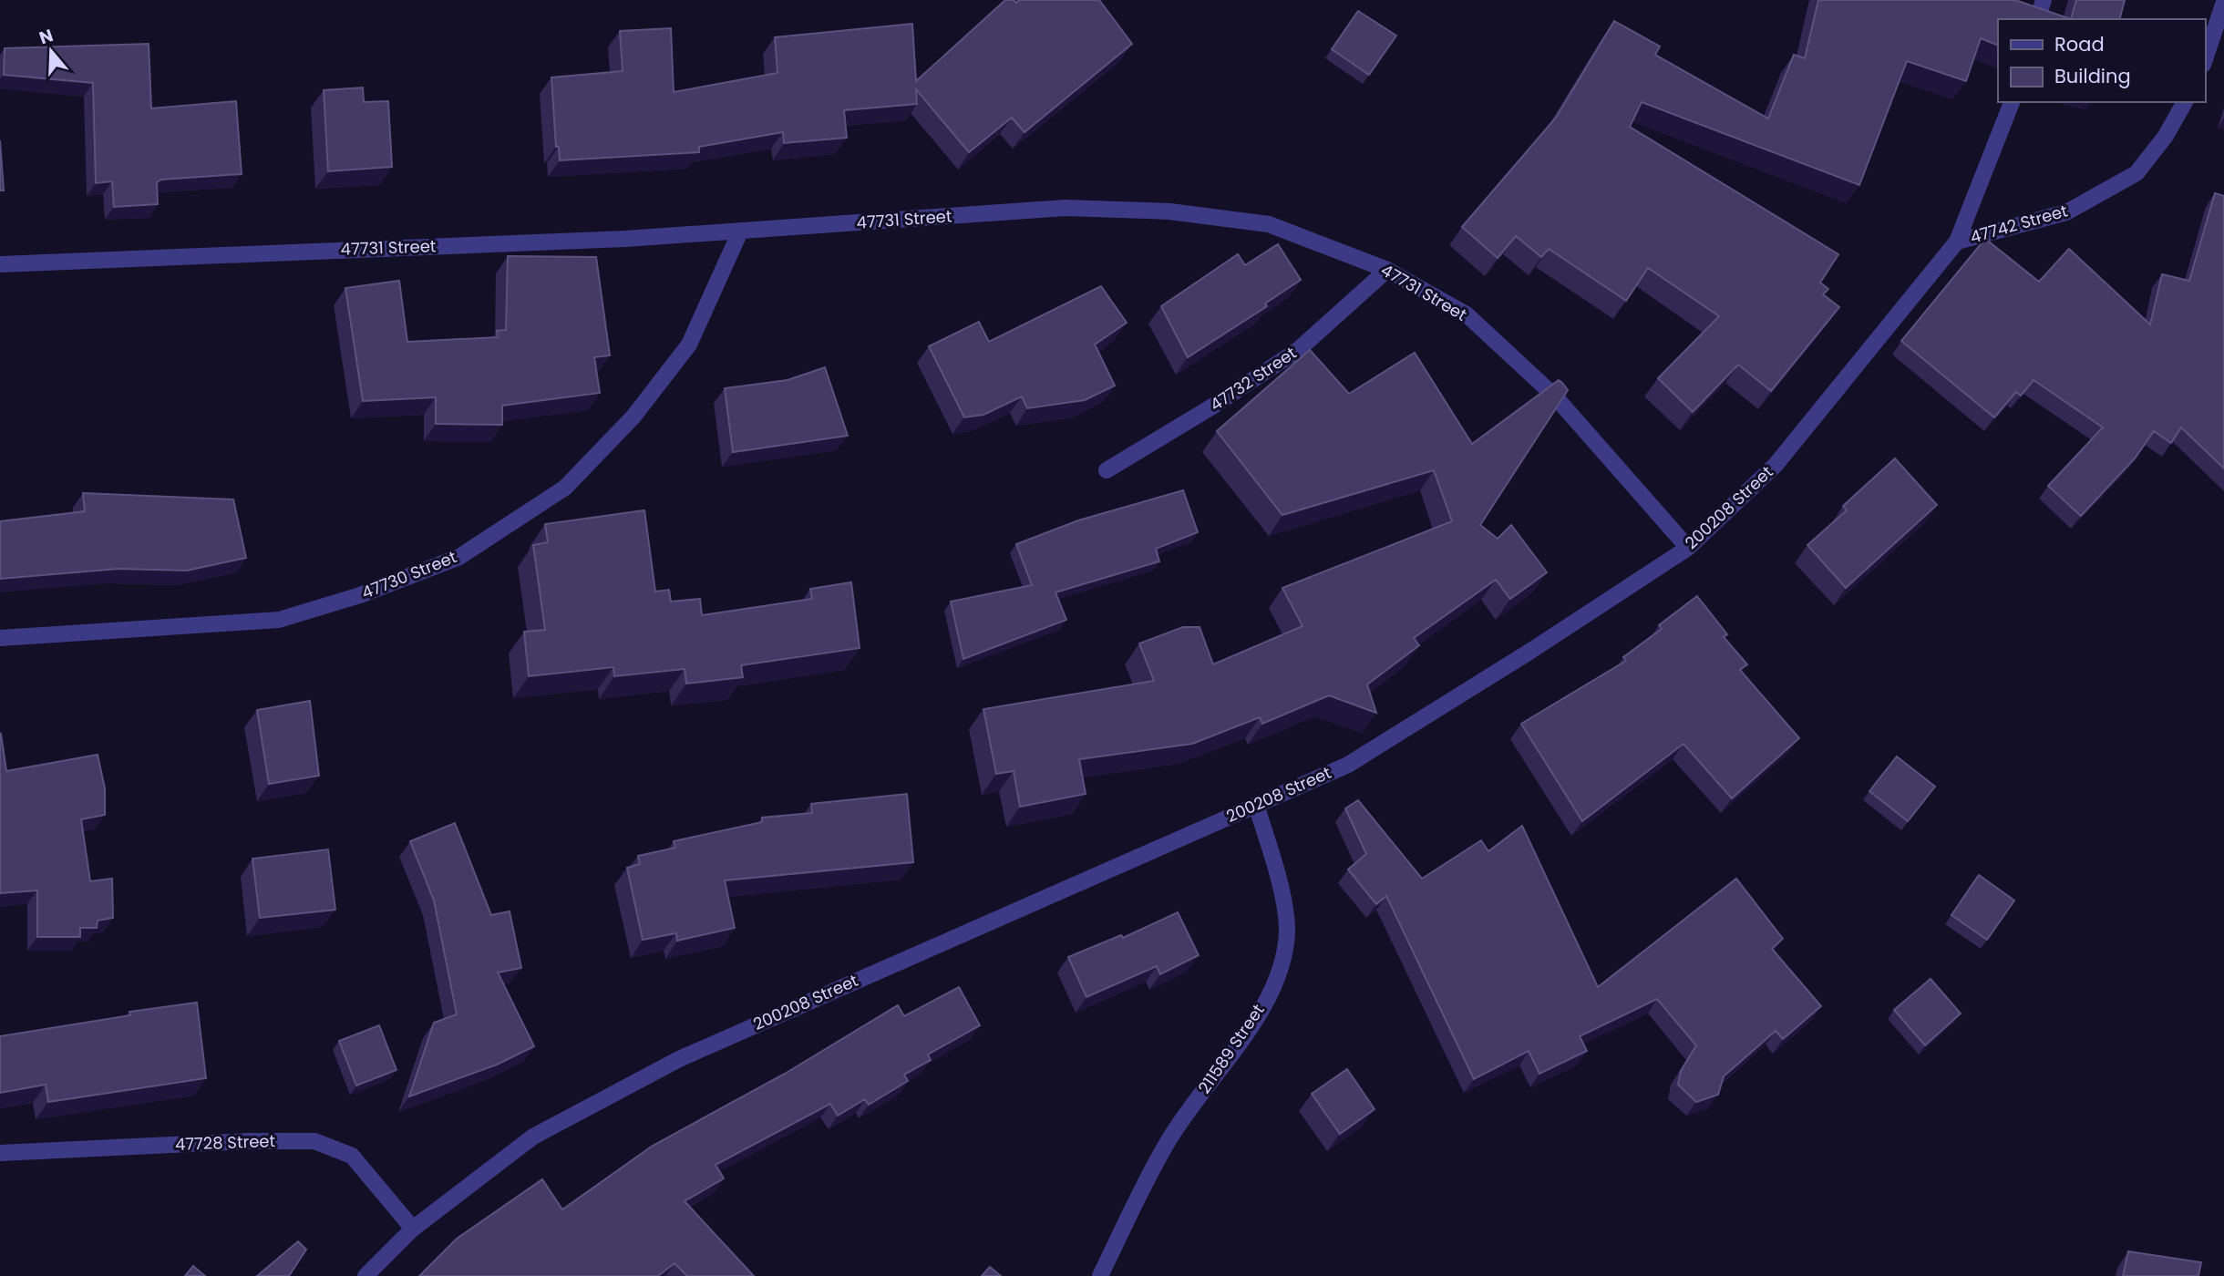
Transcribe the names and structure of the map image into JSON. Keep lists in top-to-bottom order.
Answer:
{
  "streets": {
    "street": [
      "47731 Street",
      "47742 Street",
      "47732 Street",
      "200208 Street",
      "47730 Street",
      "211589 Street",
      "47728 Street"
    ]
  },
  "crossings": [
    ["47731 Street", "47732 Street"],
    ["47731 Street", "200208 Street"],
    ["47731 Street", "47730 Street"],
    ["47742 Street", "200208 Street"],
    ["200208 Street", "211589 Street"],
    ["200208 Street", "47728 Street"]
  ],
  "legend": ["Road", "Building"],
  "north": "top"
}
